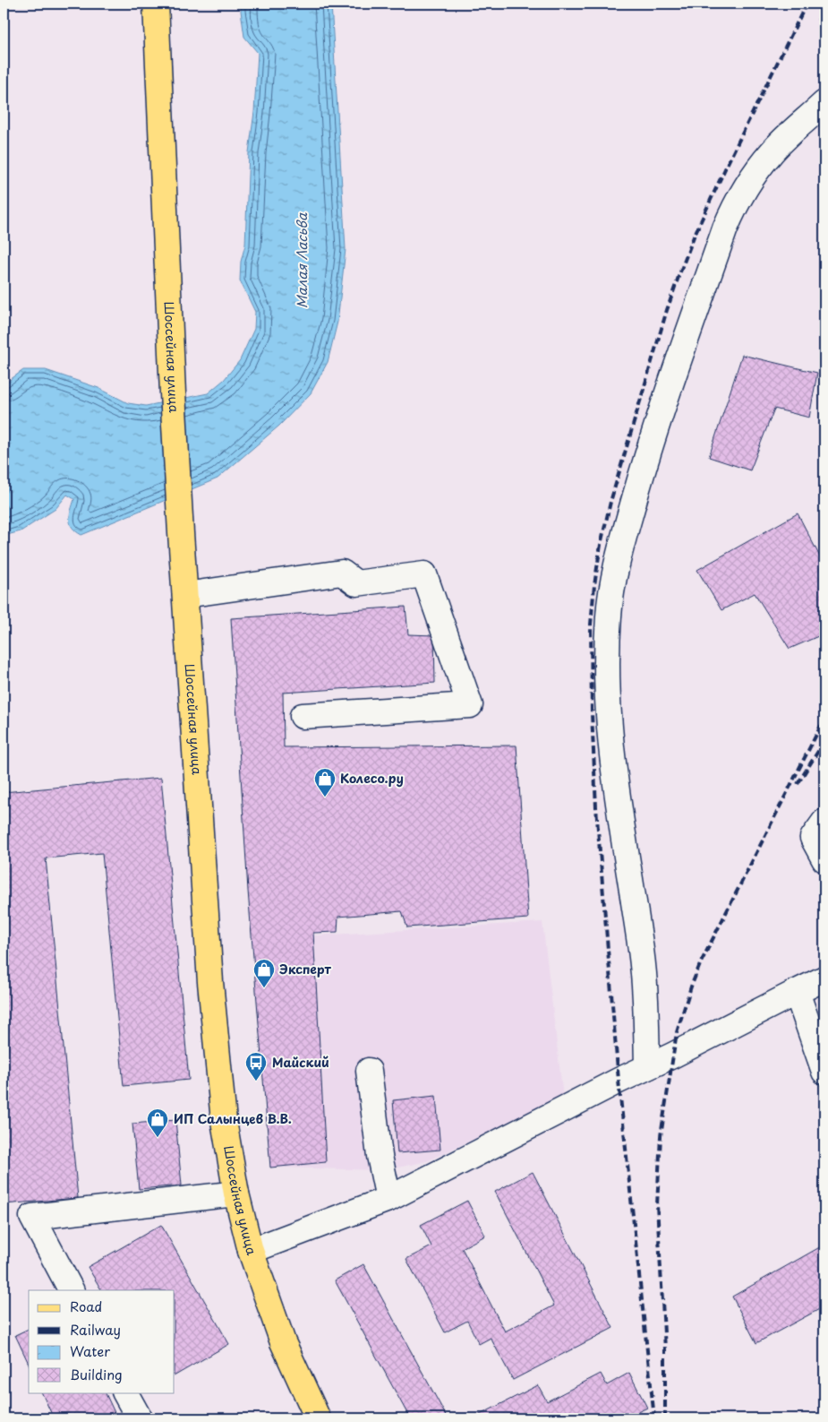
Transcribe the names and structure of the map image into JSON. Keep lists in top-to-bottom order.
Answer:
{
  "streets": {
    "main road": ["Шоссейная улица"]
  },
  "water": ["Малая Ласьва"],
  "places": {
    "shop": ["Колесо.ру", "Эксперт", "ИП Салынцев В.В."],
    "bus stop": ["Майский"]
  },
  "legend": [
    "Road",
    "Railway",
    "Water",
    "Building"
  ]
}
